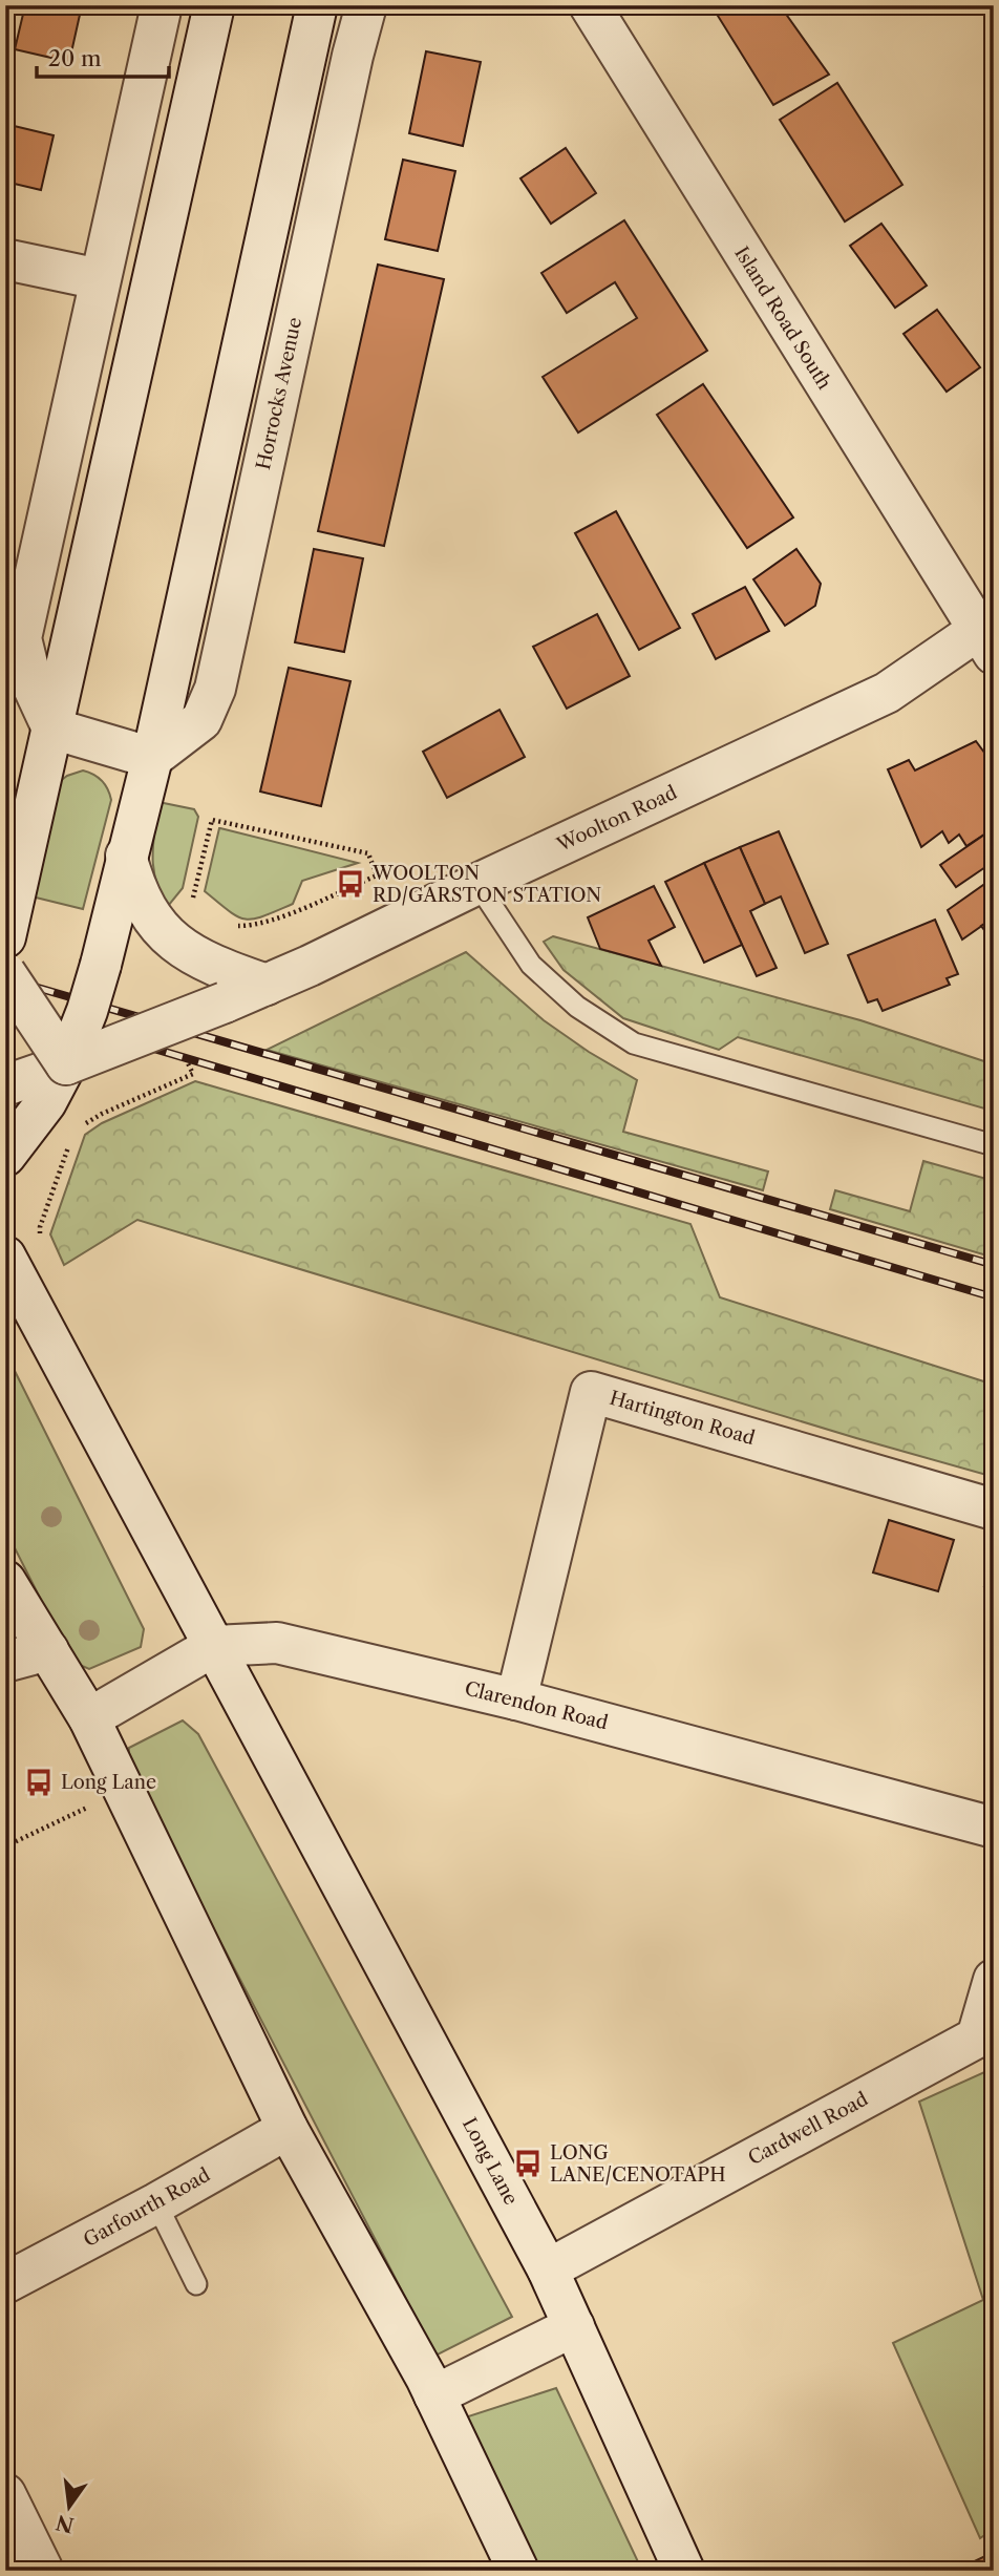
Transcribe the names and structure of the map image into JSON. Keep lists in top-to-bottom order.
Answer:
{
  "streets": {
    "street": [
      "Island Road South",
      "Horrocks Avenue",
      "Woolton Road",
      "Hartington Road",
      "Clarendon Road",
      "Cardwell Road",
      "Long Lane",
      "Garfourth Road"
    ]
  },
  "crossings": [
    ["Island Road South", "Woolton Road"],
    ["Hartington Road", "Clarendon Road"],
    ["Clarendon Road", "Long Lane"],
    ["Cardwell Road", "Long Lane"]
  ],
  "places": {
    "bus stop": ["WOOLTON RD/GARSTON STATION", "Long Lane", "LONG LANE/CENOTAPH"]
  },
  "scale_bar": "20 m",
  "north": "bottom"
}
